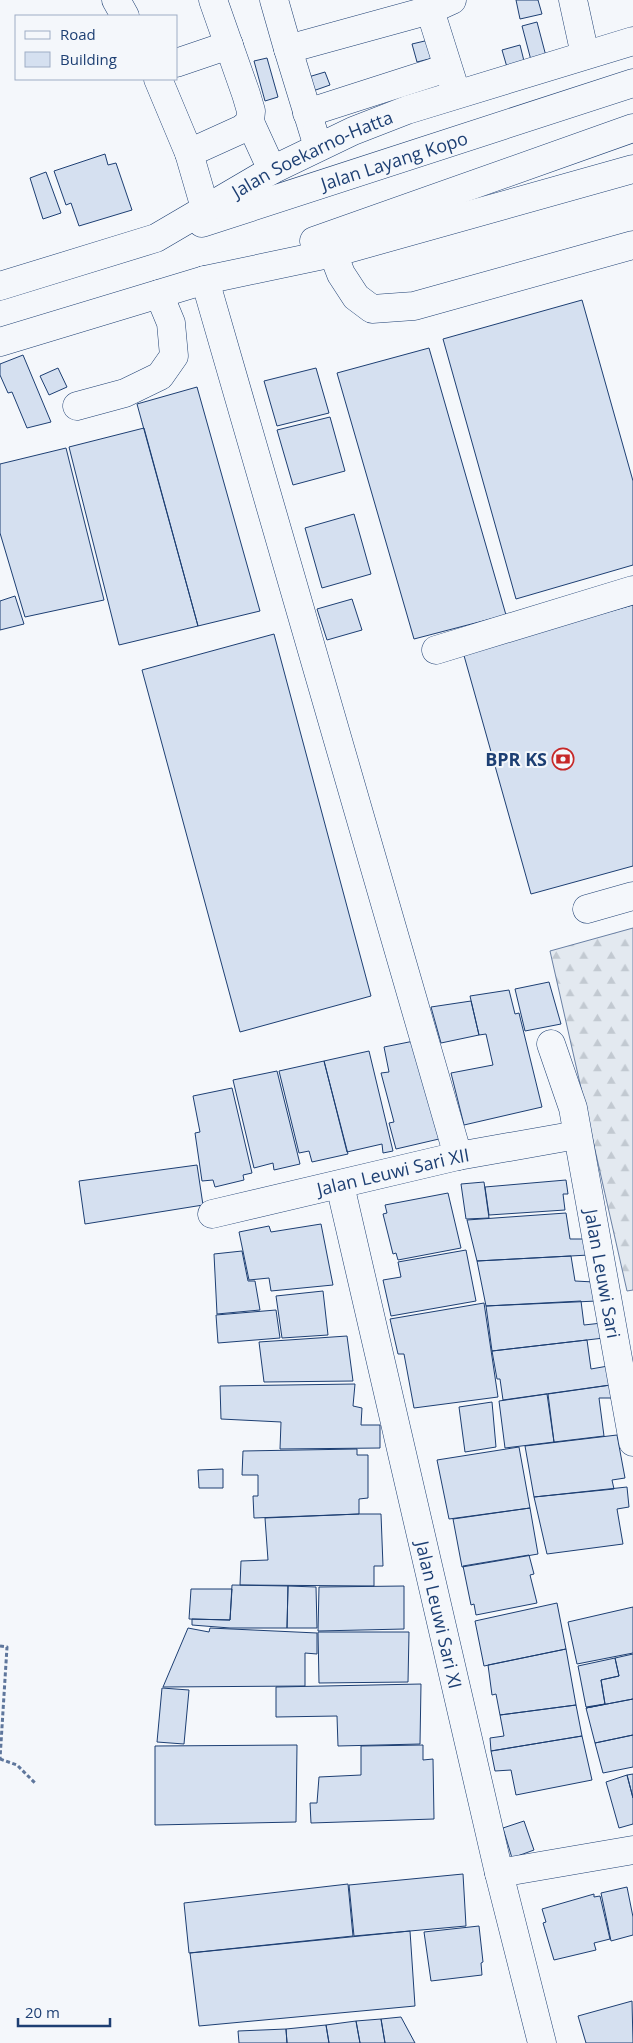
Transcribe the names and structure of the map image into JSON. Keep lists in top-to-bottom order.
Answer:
{
  "streets": {
    "main road": [
      "Jalan Soekarno-Hatta",
      "Jalan Layang Kopo",
      "Jalan Leuwi Sari XII",
      "Jalan Leuwi Sari",
      "Jalan Leuwi Sari XI"
    ]
  },
  "crossings": [
    ["Jalan Soekarno-Hatta", "Jalan Layang Kopo"],
    ["Jalan Leuwi Sari XII", "Jalan Leuwi Sari"],
    ["Jalan Leuwi Sari XII", "Jalan Leuwi Sari XI"]
  ],
  "places": {
    "bank": ["BPR KS"]
  },
  "legend": ["Road", "Building"],
  "scale_bar": "20 m"
}
